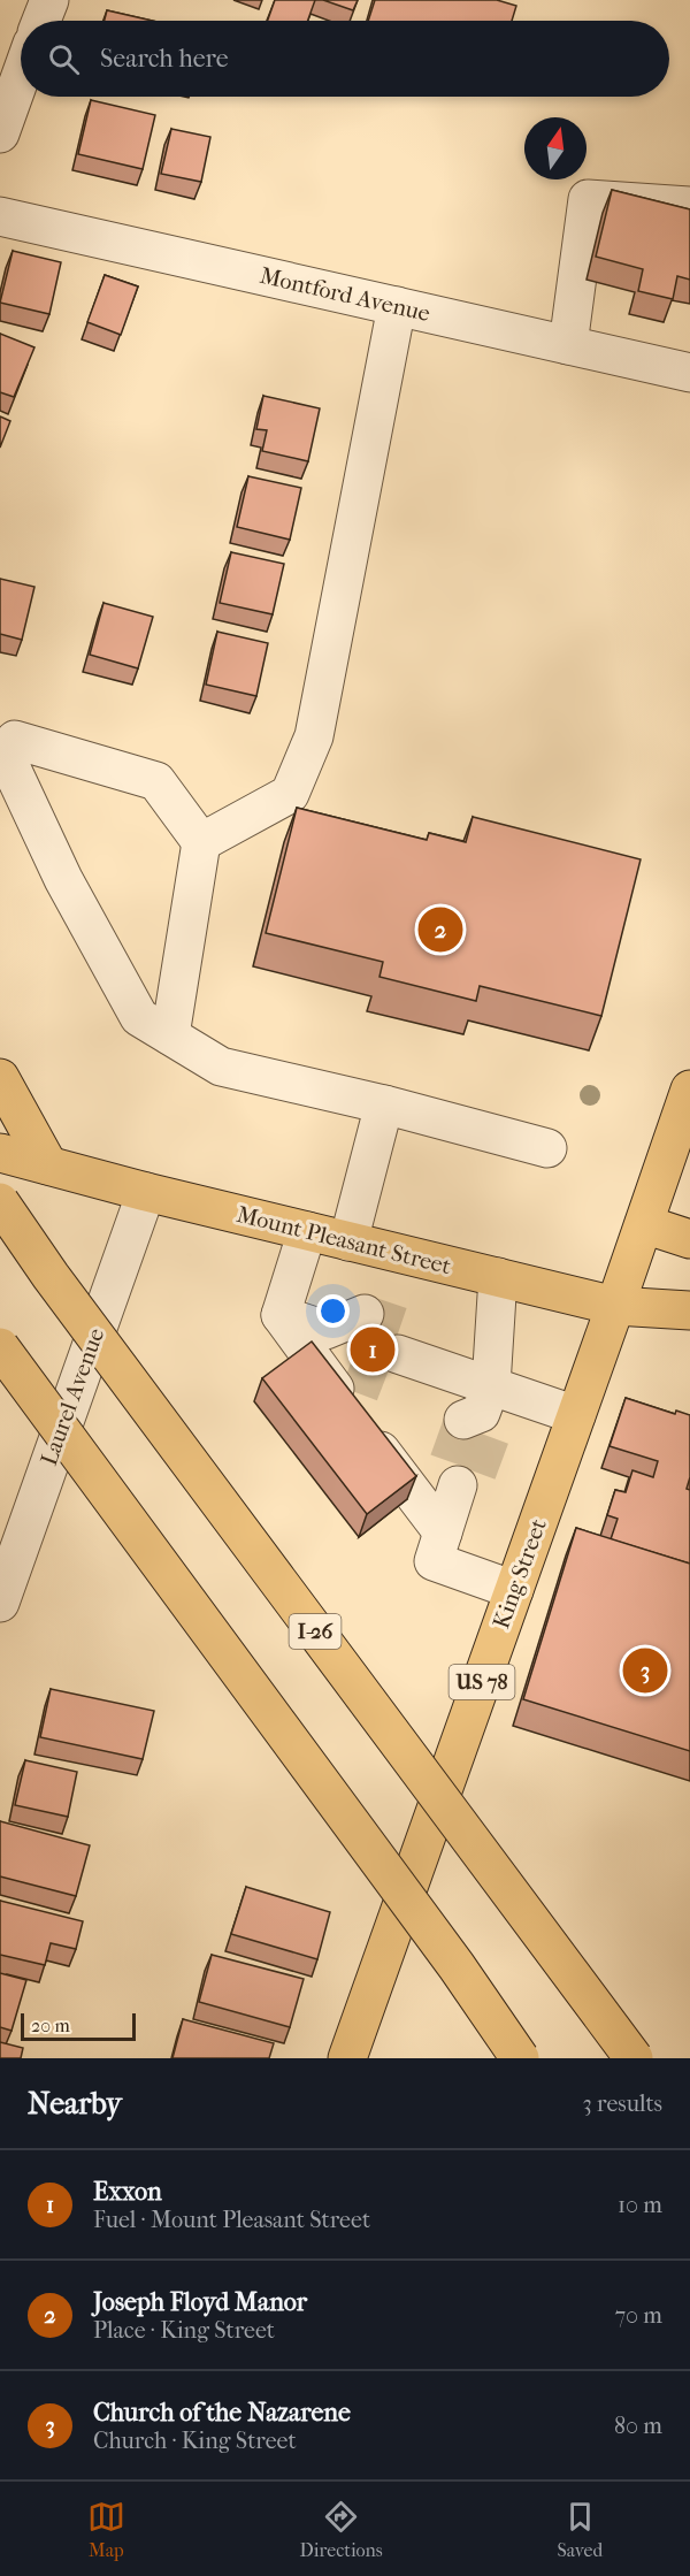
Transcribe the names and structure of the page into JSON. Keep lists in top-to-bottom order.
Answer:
{
  "streets": {
    "main road": [
      "Mount Pleasant Street",
      "King Street",
      "I-26",
      "US 78"
    ],
    "street": ["Montford Avenue", "Laurel Avenue"]
  },
  "crossings": [
    ["Mount Pleasant Street", "Laurel Avenue"],
    ["Mount Pleasant Street", "King Street"]
  ],
  "scale_bar": "20 m",
  "north": "top",
  "page": {
    "search": "Search here",
    "pins": ["2", "1", "3"],
    "scale": "20 m",
    "heading": ["Nearby", "3 results"],
    "list": [
      {
        "mark": "1",
        "name": "Exxon",
        "note": "Fuel · Mount Pleasant Street",
        "value": "10 m"
      },
      {
        "mark": "2",
        "name": "Joseph Floyd Manor",
        "note": "Place · King Street",
        "value": "70 m"
      },
      {
        "mark": "3",
        "name": "Church of the Nazarene",
        "note": "Church · King Street",
        "value": "80 m"
      }
    ],
    "nav": ["Map", "Directions", "Saved"]
  }
}
